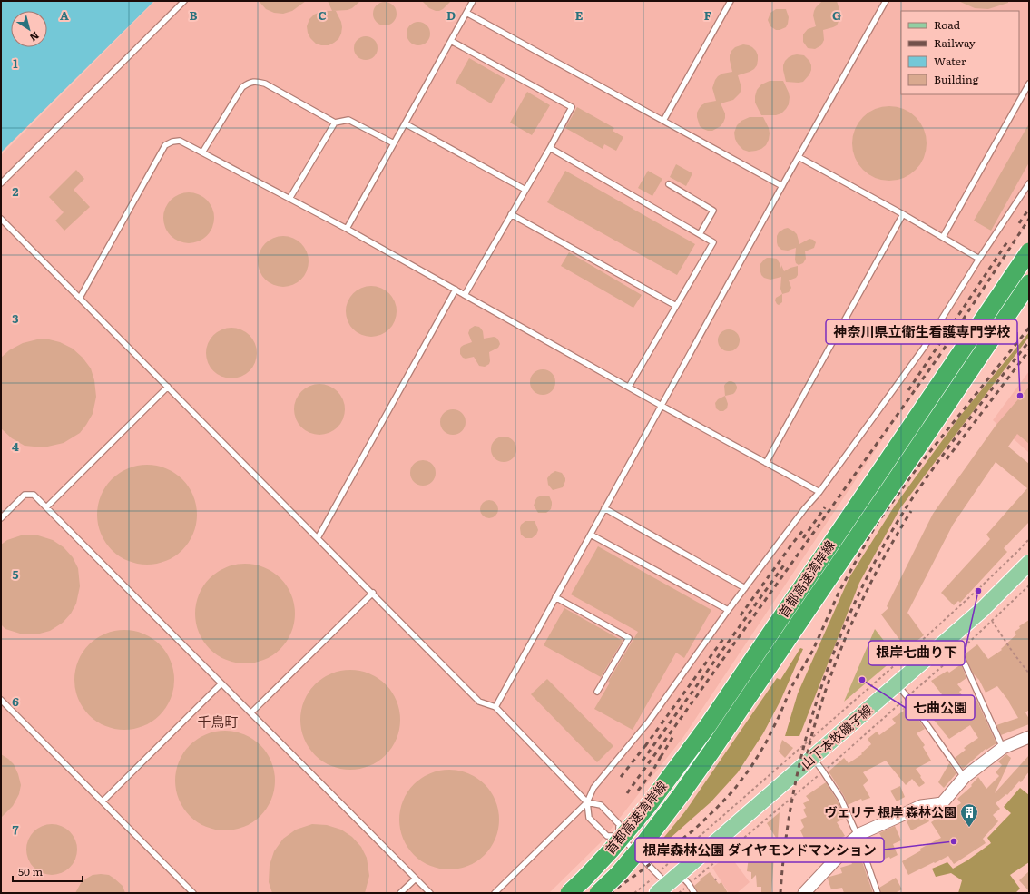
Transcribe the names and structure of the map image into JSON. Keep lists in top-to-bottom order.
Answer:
{
  "streets": {
    "highway": ["首都高速湾岸線"],
    "main road": ["山下本牧磯子線"]
  },
  "districts": ["千鳥町"],
  "places": {
    "other": [
      "神奈川県立衛生看護専門学校",
      "根岸七曲り下",
      "七曲公園",
      "根岸森林公園 ダイヤモンドマンション"
    ],
    "building": ["ヴェリテ 根岸 森林公園"]
  },
  "legend": [
    "Road",
    "Railway",
    "Water",
    "Building"
  ],
  "scale_bar": "50 m",
  "north": "bottom right",
  "grid": {
    "columns": [
      "A",
      "B",
      "C",
      "D",
      "E",
      "F",
      "G"
    ],
    "rows": [
      "1",
      "2",
      "3",
      "4",
      "5",
      "6",
      "7"
    ]
  }
}
